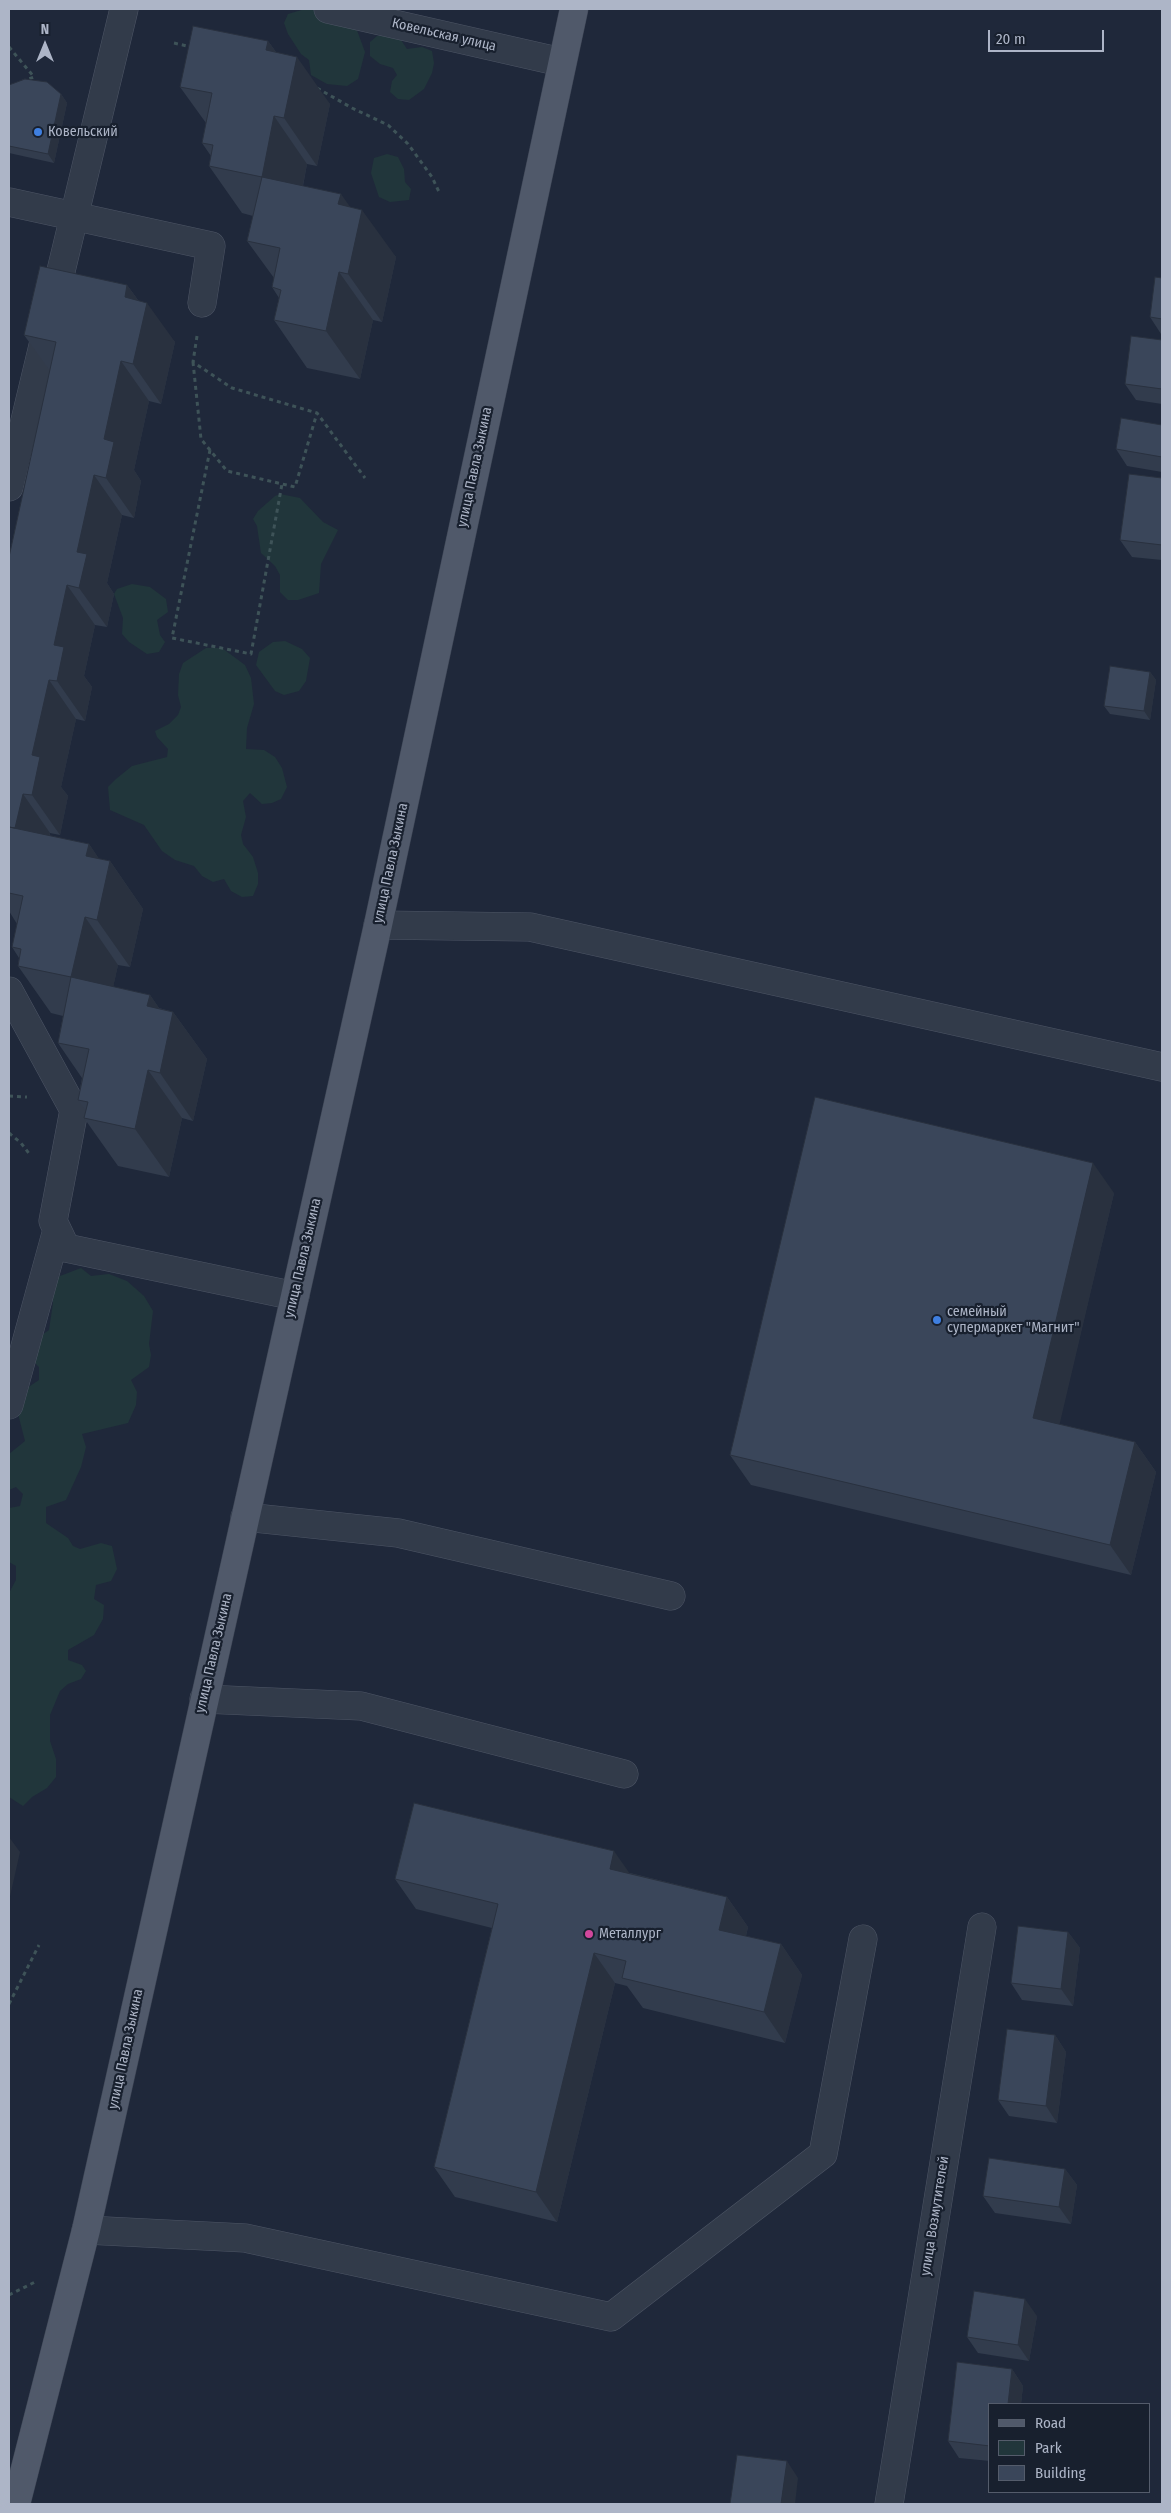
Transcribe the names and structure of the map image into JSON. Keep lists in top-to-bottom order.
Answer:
{
  "streets": {
    "main road": ["улица Павла Зыкина"],
    "street": ["Ковельская улица", "улица Возмутителей"]
  },
  "crossings": [
    ["Ковельская улица", "улица Павла Зыкина"]
  ],
  "places": ["Ковельский", "семейный супермаркет \"Магнит\"", "Металлург"],
  "legend": ["Road", "Park", "Building"],
  "scale_bar": "20 m",
  "north": "top"
}
